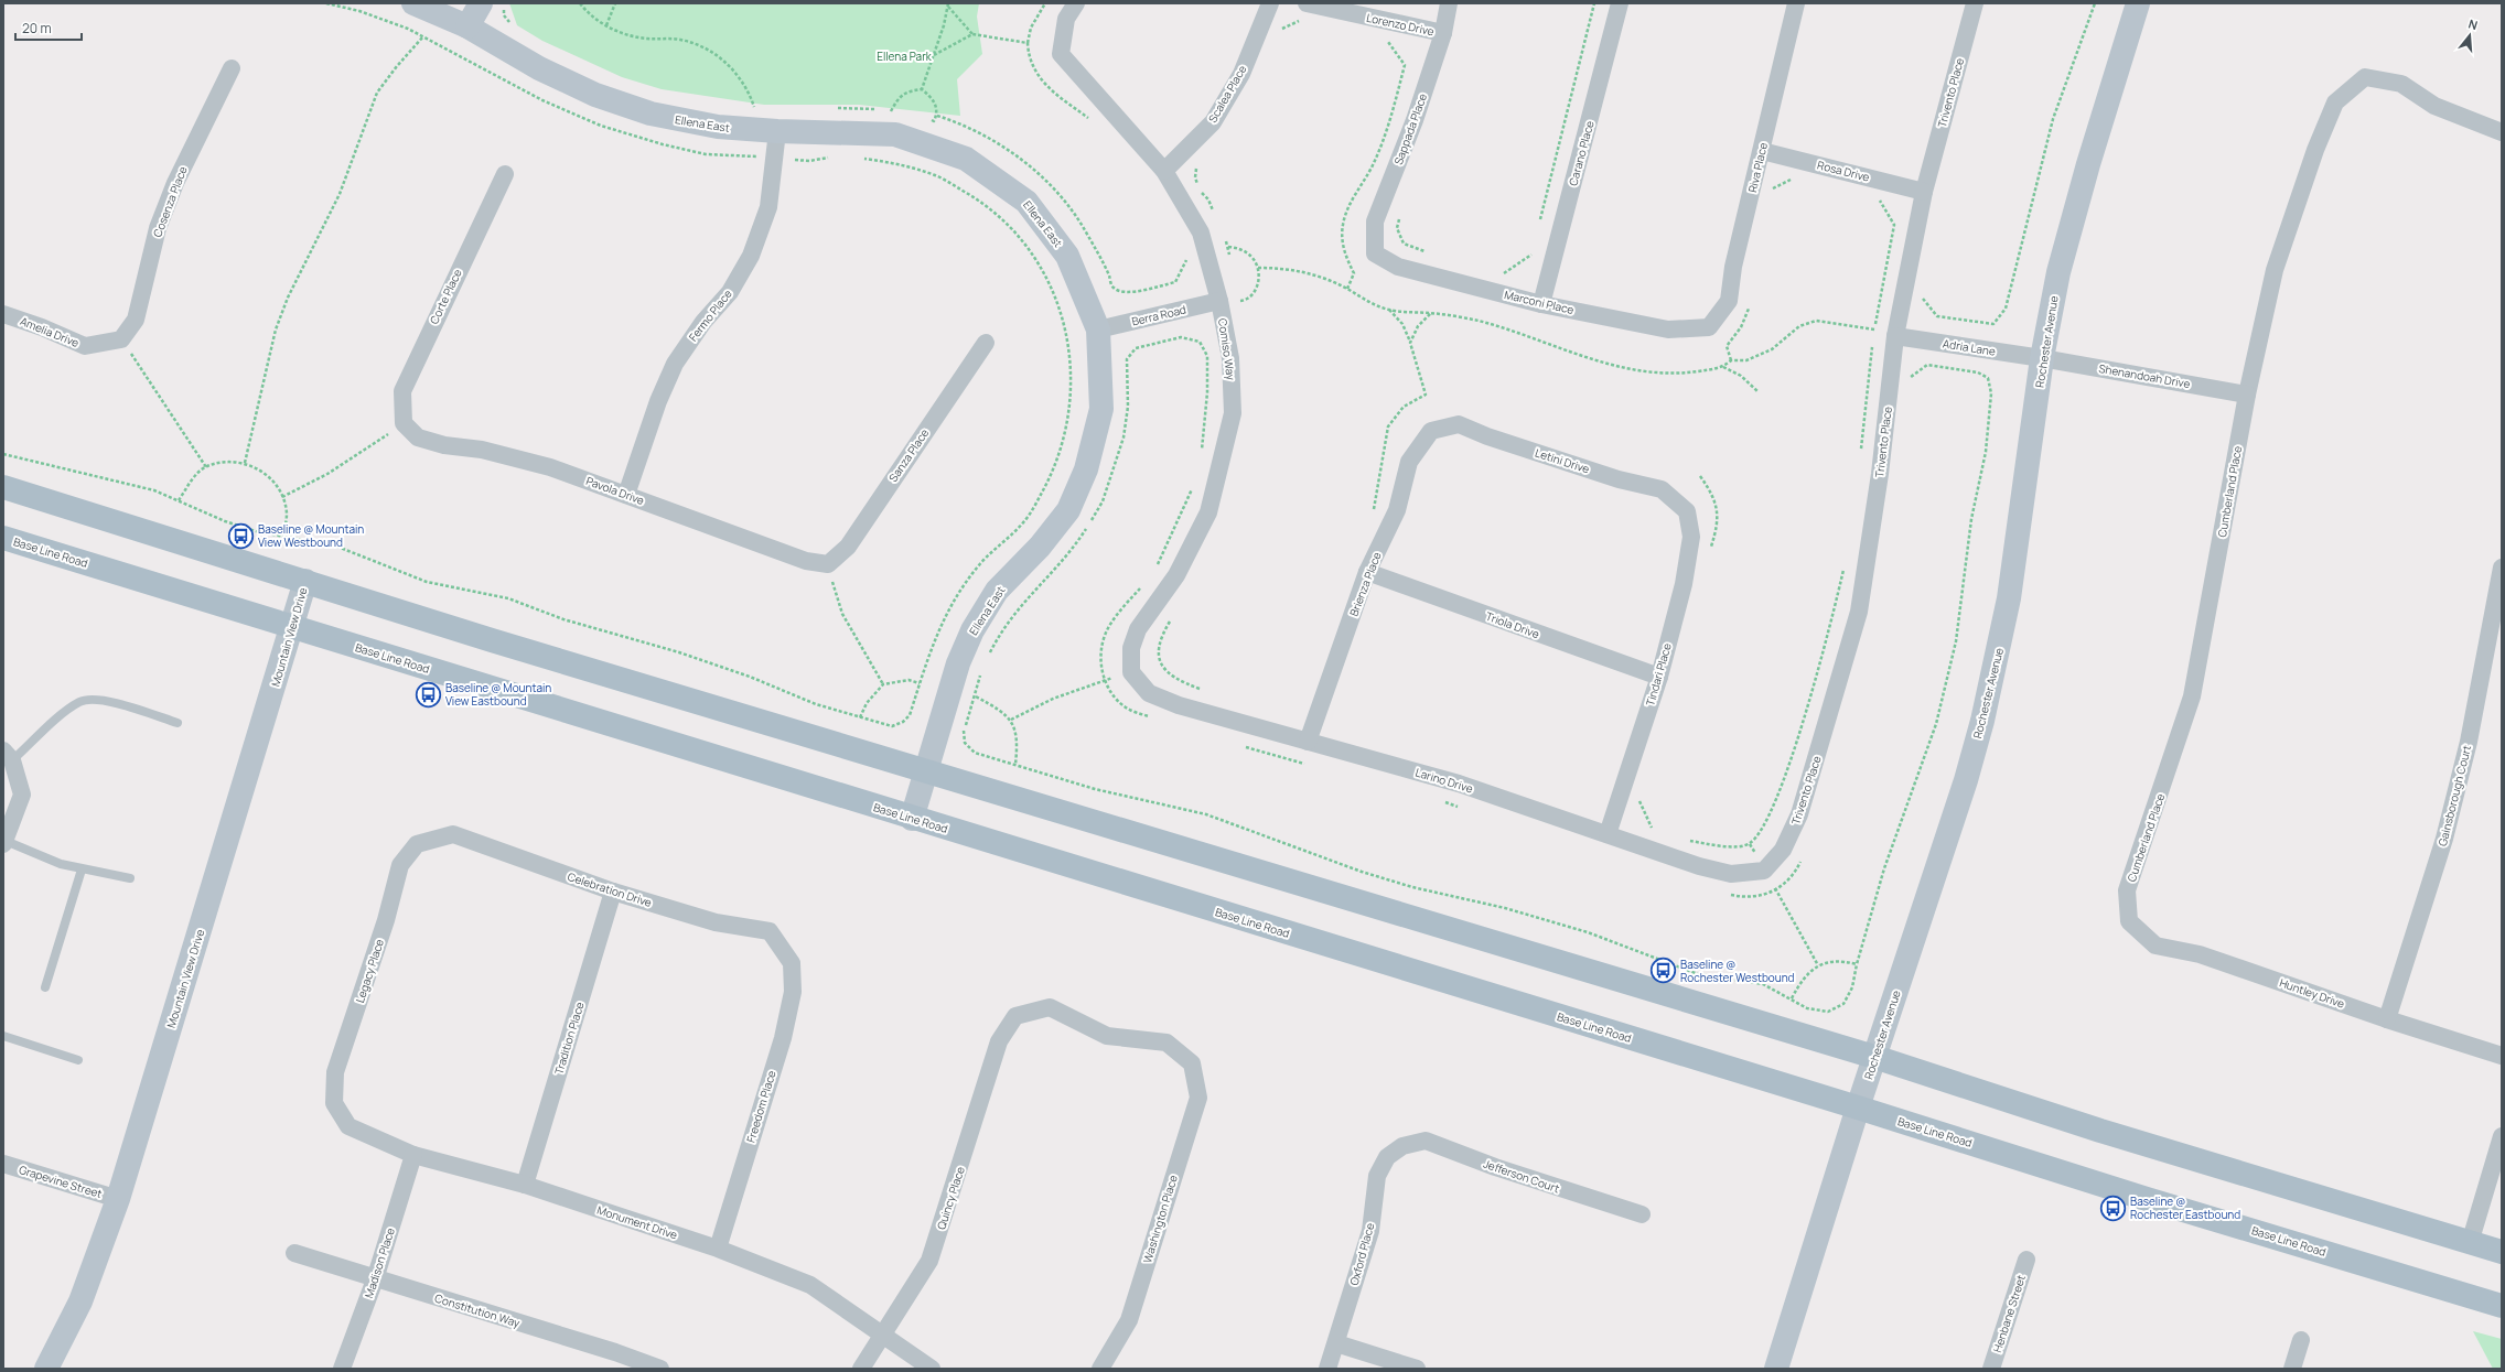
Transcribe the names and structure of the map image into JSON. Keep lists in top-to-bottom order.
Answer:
{
  "streets": {
    "main road": ["Base Line Road"],
    "street": [
      "Lorenzo Drive",
      "Trivento Place",
      "Scalea Place",
      "Ellena East",
      "Sappada Place",
      "Carano Place",
      "Riva Place",
      "Rosa Drive",
      "Cosenza Place",
      "Corte Place",
      "Marconi Place",
      "Fermo Place",
      "Berra Road",
      "Amelia Drive",
      "Rochester Avenue",
      "Adria Lane",
      "Comiso Way",
      "Shenandoah Drive",
      "Sanza Place",
      "Letini Drive",
      "Pavola Drive",
      "Cumberland Place",
      "Brienza Place",
      "Triola Drive",
      "Mountain View Drive",
      "Tindari Place",
      "Larino Drive",
      "Gainsborough Court",
      "Celebration Drive",
      "Legacy Place",
      "Huntley Drive",
      "Tradition Place",
      "Freedom Place",
      "Jefferson Court",
      "Grapevine Street",
      "Quincy Place",
      "Washington Place",
      "Monument Drive",
      "Oxford Place",
      "Madison Place",
      "Constitution Way",
      "Henbane Street"
    ]
  },
  "crossings": [
    ["Lorenzo Drive", "Sappada Place"],
    ["Trivento Place", "Rosa Drive"],
    ["Trivento Place", "Adria Lane"],
    ["Trivento Place", "Larino Drive"],
    ["Scalea Place", "Comiso Way"],
    ["Ellena East", "Fermo Place"],
    ["Ellena East", "Berra Road"],
    ["Ellena East", "Base Line Road"],
    ["Sappada Place", "Marconi Place"],
    ["Carano Place", "Marconi Place"],
    ["Riva Place", "Rosa Drive"],
    ["Riva Place", "Marconi Place"],
    ["Cosenza Place", "Amelia Drive"],
    ["Corte Place", "Pavola Drive"],
    ["Fermo Place", "Pavola Drive"],
    ["Berra Road", "Comiso Way"],
    ["Rochester Avenue", "Adria Lane"],
    ["Rochester Avenue", "Shenandoah Drive"],
    ["Rochester Avenue", "Base Line Road"],
    ["Adria Lane", "Shenandoah Drive"],
    ["Comiso Way", "Larino Drive"],
    ["Shenandoah Drive", "Cumberland Place"],
    ["Sanza Place", "Pavola Drive"],
    ["Letini Drive", "Brienza Place"],
    ["Letini Drive", "Tindari Place"],
    ["Cumberland Place", "Huntley Drive"],
    ["Base Line Road", "Mountain View Drive"],
    ["Brienza Place", "Triola Drive"],
    ["Brienza Place", "Larino Drive"],
    ["Triola Drive", "Tindari Place"],
    ["Mountain View Drive", "Grapevine Street"],
    ["Tindari Place", "Larino Drive"],
    ["Gainsborough Court", "Huntley Drive"],
    ["Celebration Drive", "Legacy Place"],
    ["Celebration Drive", "Tradition Place"],
    ["Celebration Drive", "Freedom Place"],
    ["Legacy Place", "Monument Drive"],
    ["Tradition Place", "Monument Drive"],
    ["Freedom Place", "Monument Drive"],
    ["Jefferson Court", "Oxford Place"],
    ["Quincy Place", "Washington Place"],
    ["Quincy Place", "Monument Drive"],
    ["Monument Drive", "Madison Place"],
    ["Madison Place", "Constitution Way"]
  ],
  "parks": ["Ellena Park"],
  "places": {
    "bus stop": [
      "Baseline @ Mountain View Westbound",
      "Baseline @ Mountain View Eastbound",
      "Baseline @ Rochester Westbound",
      "Baseline @ Rochester Eastbound"
    ]
  },
  "scale_bar": "20 m",
  "north": "top"
}
